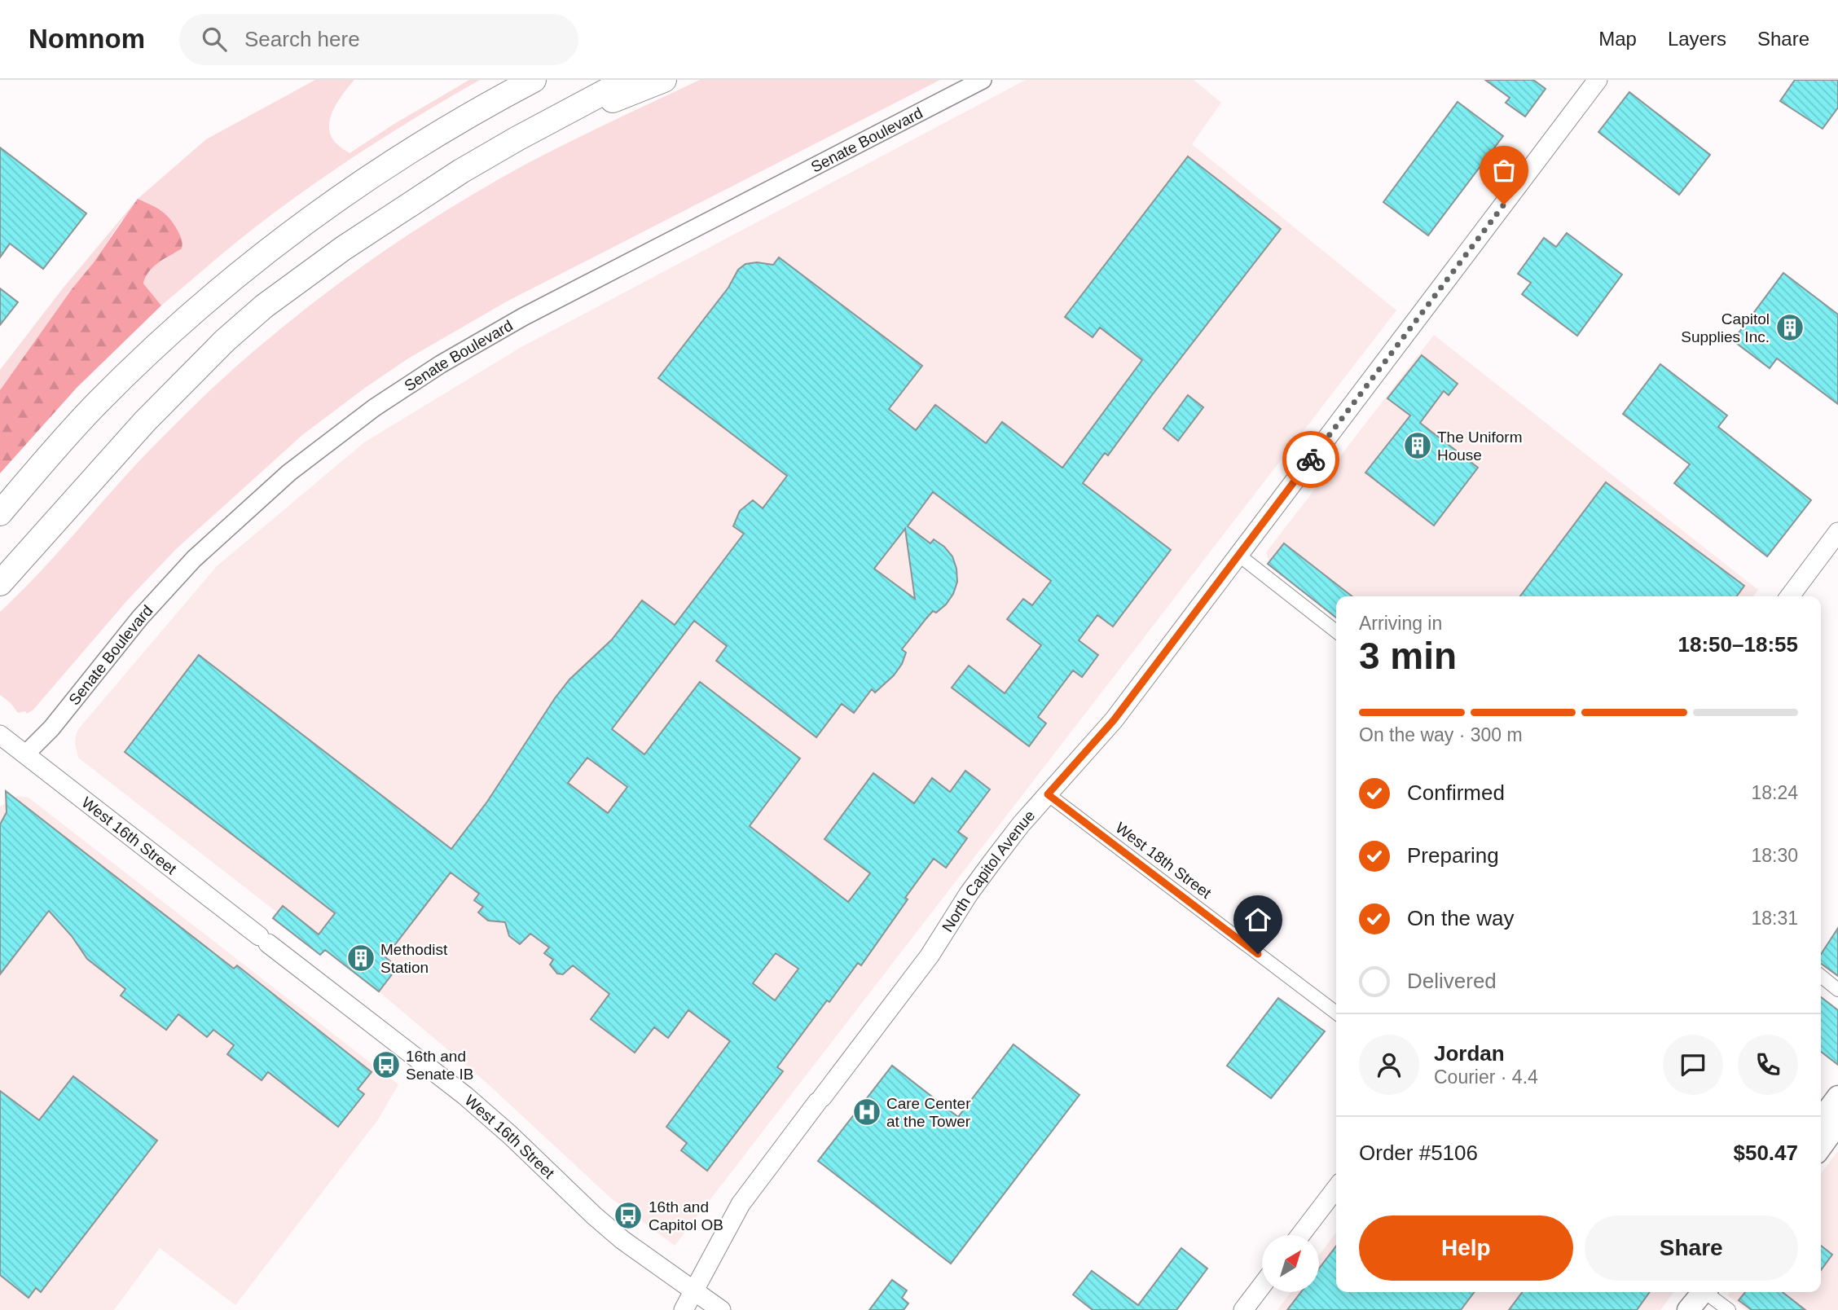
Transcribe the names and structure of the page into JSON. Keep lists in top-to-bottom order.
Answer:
{
  "streets": {
    "main road": ["West 16th Street", "North Capitol Avenue"],
    "street": ["Senate Boulevard", "West 18th Street"]
  },
  "crossings": [
    ["Senate Boulevard", "West 16th Street"],
    ["West 16th Street", "North Capitol Avenue"],
    ["West 18th Street", "North Capitol Avenue"]
  ],
  "places": {
    "building": ["Capitol Supplies Inc.", "The Uniform House", "Methodist Station"],
    "bus stop": ["16th and Senate IB", "16th and Capitol OB"],
    "hospital": ["Care Center at the Tower"]
  },
  "north": "top right",
  "page": {
    "header": "Nomnom",
    "search": "Search here",
    "nav": ["Map", "Layers", "Share"],
    "heading": ["3 min", "Arriving in", "18:50–18:55"],
    "panel": [
      "Jordan",
      "Courier · 4.4",
      "Order #5106",
      "$50.47"
    ],
    "bar": "On the way · 300 m",
    "list": [
      ["Confirmed", "18:24"],
      ["Preparing", "18:30"],
      ["On the way", "18:31"],
      "Delivered"
    ],
    "buttons": ["Help", "Share"]
  }
}
